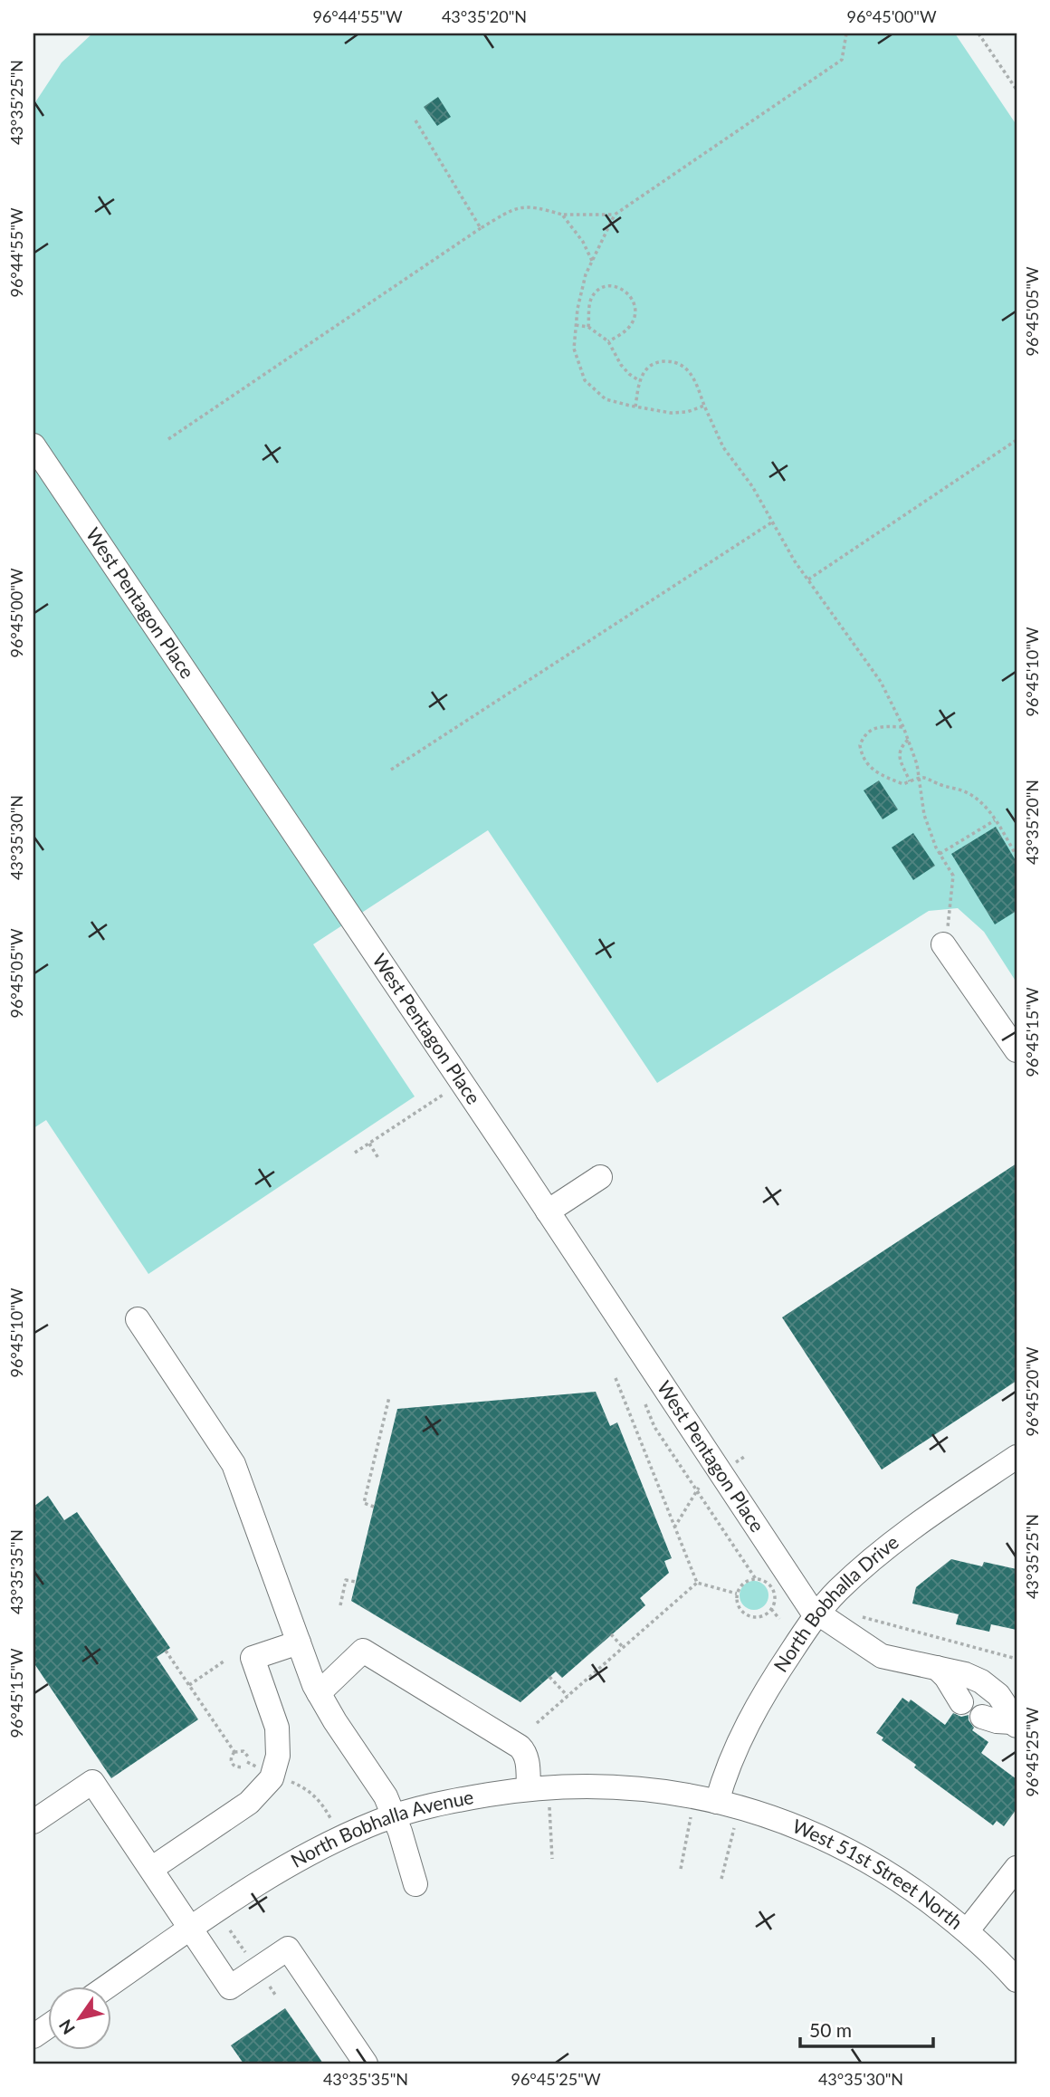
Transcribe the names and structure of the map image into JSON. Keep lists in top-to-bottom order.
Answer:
{
  "streets": {
    "street": [
      "West Pentagon Place",
      "North Bobhalla Drive",
      "North Bobhalla Avenue",
      "West 51st Street North"
    ]
  },
  "crossings": [
    ["West Pentagon Place", "North Bobhalla Drive"],
    ["North Bobhalla Drive", "North Bobhalla Avenue"],
    ["North Bobhalla Drive", "West 51st Street North"],
    ["North Bobhalla Avenue", "West 51st Street North"]
  ],
  "scale_bar": "50 m",
  "north": "bottom left",
  "coordinates": [
    "96°44'55\"W",
    "43°35'20\"N",
    "96°45'00\"W",
    "43°35'25\"N",
    "96°45'05\"W",
    "96°45'10\"W",
    "43°35'30\"N",
    "96°45'15\"W",
    "96°45'20\"W",
    "43°35'35\"N",
    "96°45'25\"W"
  ]
}
